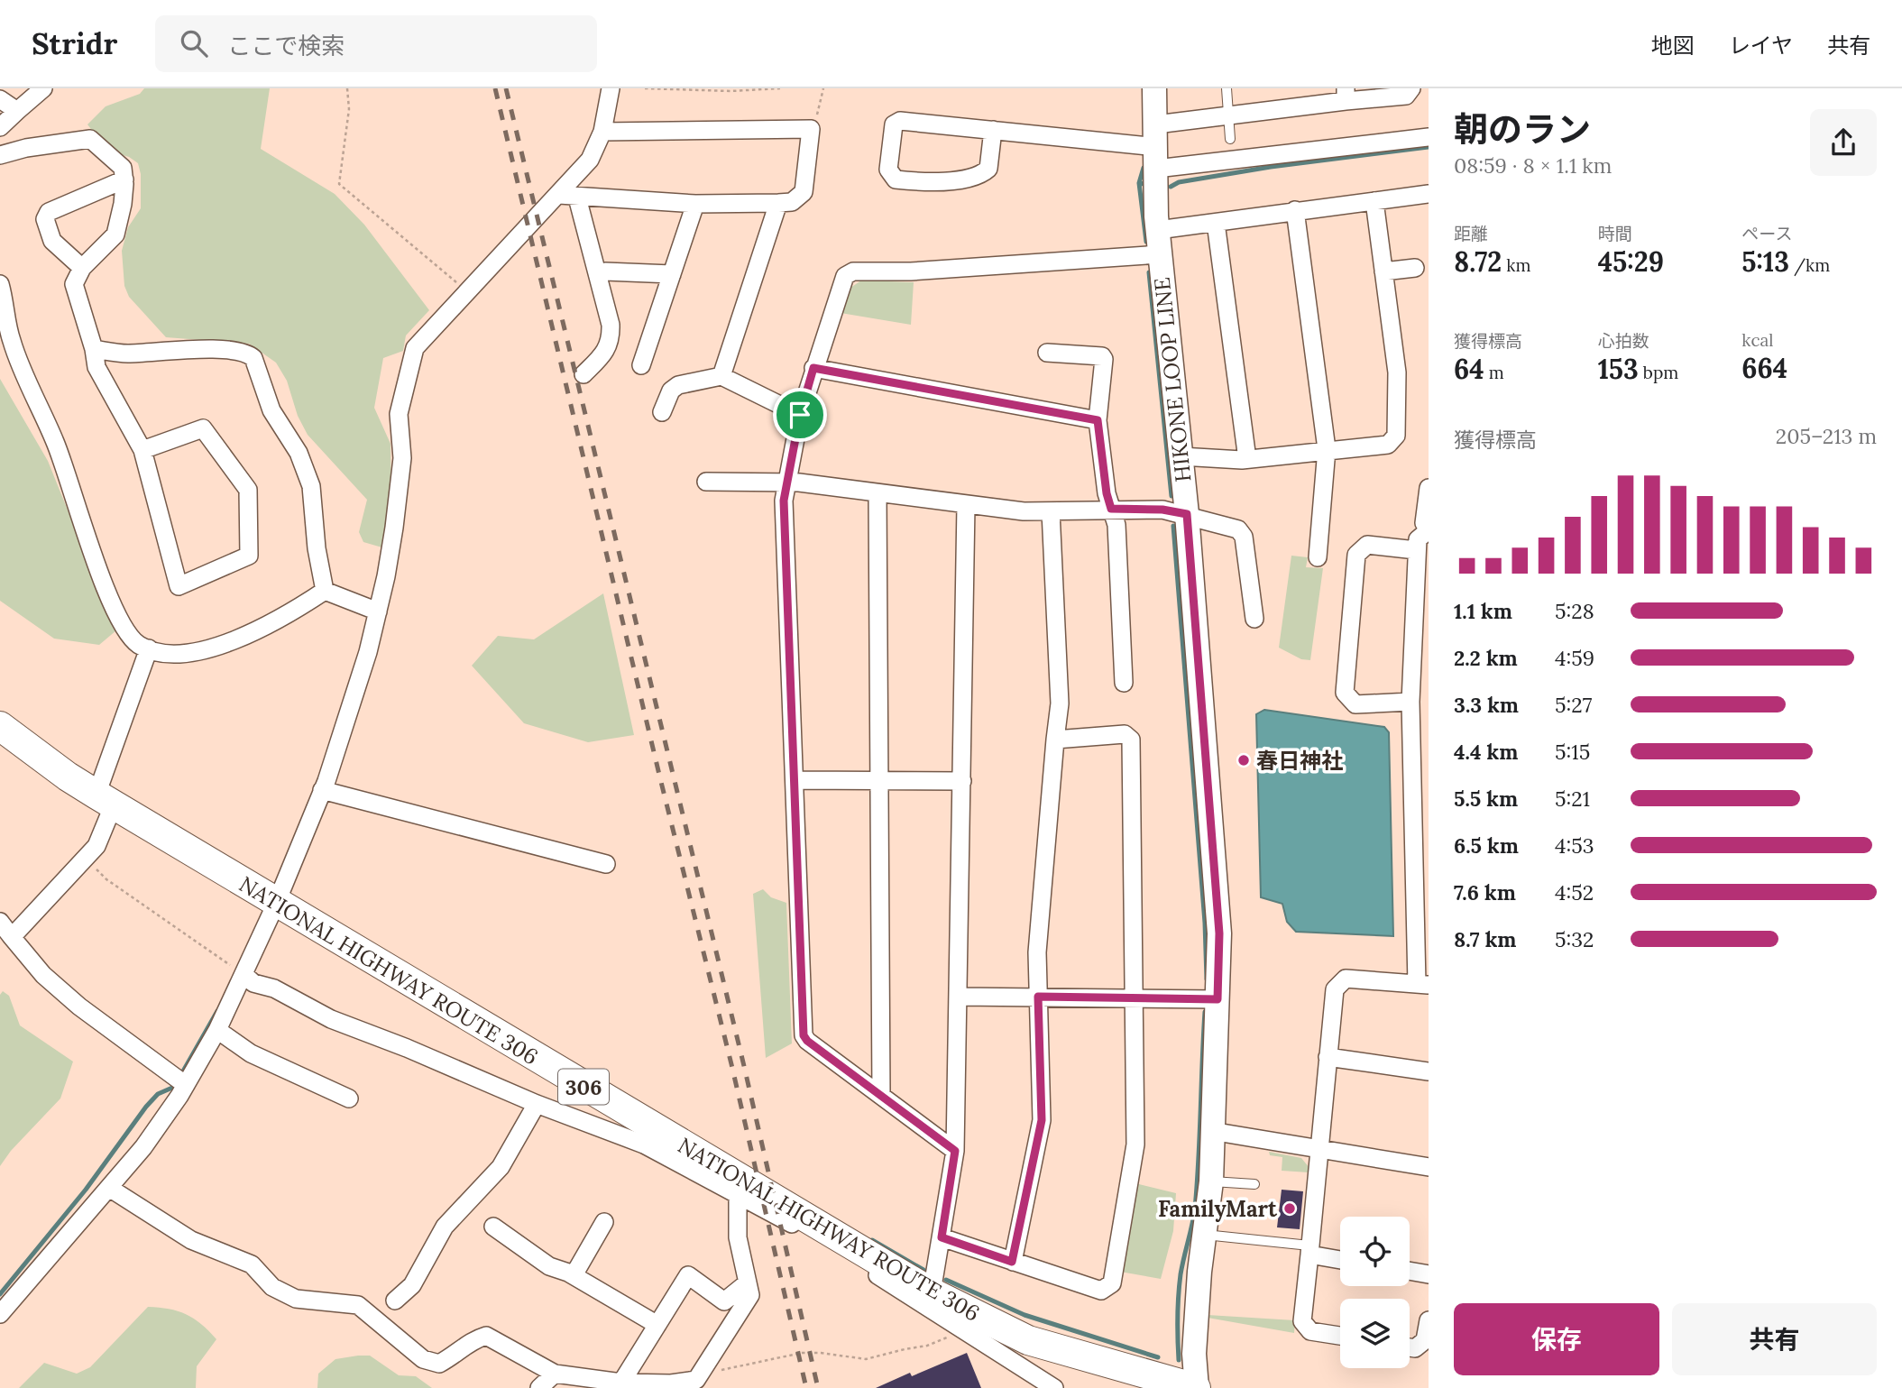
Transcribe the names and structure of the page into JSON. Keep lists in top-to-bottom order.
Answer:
{
  "streets": {
    "highway": ["NATIONAL HIGHWAY ROUTE 306", "306"],
    "main road": ["HIKONE LOOP LINE"]
  },
  "crossings": [
    ["HIKONE LOOP LINE", "NATIONAL HIGHWAY ROUTE 306"]
  ],
  "places": ["春日神社", "FamilyMart"],
  "page": {
    "header": "Stridr",
    "search": "ここで検索",
    "nav": ["地図", "レイヤ", "共有"],
    "heading": ["朝のラン", "08:59 · 8 × 1.1 km"],
    "stats": [
      ["距離", "8.72 km"],
      ["時間", "45:29"],
      ["ペース", "5:13 /km"],
      ["獲得標高", "64 m"],
      ["心拍数", "153 bpm"],
      ["kcal", "664"]
    ],
    "chart": ["獲得標高", "205–213 m"],
    "list": [
      {
        "name": "1.1 km",
        "note": "5:28"
      },
      {
        "name": "2.2 km",
        "note": "4:59"
      },
      {
        "name": "3.3 km",
        "note": "5:27"
      },
      {
        "name": "4.4 km",
        "note": "5:15"
      },
      {
        "name": "5.5 km",
        "note": "5:21"
      },
      {
        "name": "6.5 km",
        "note": "4:53"
      },
      {
        "name": "7.6 km",
        "note": "4:52"
      },
      {
        "name": "8.7 km",
        "note": "5:32"
      }
    ],
    "buttons": ["保存", "共有"]
  }
}
